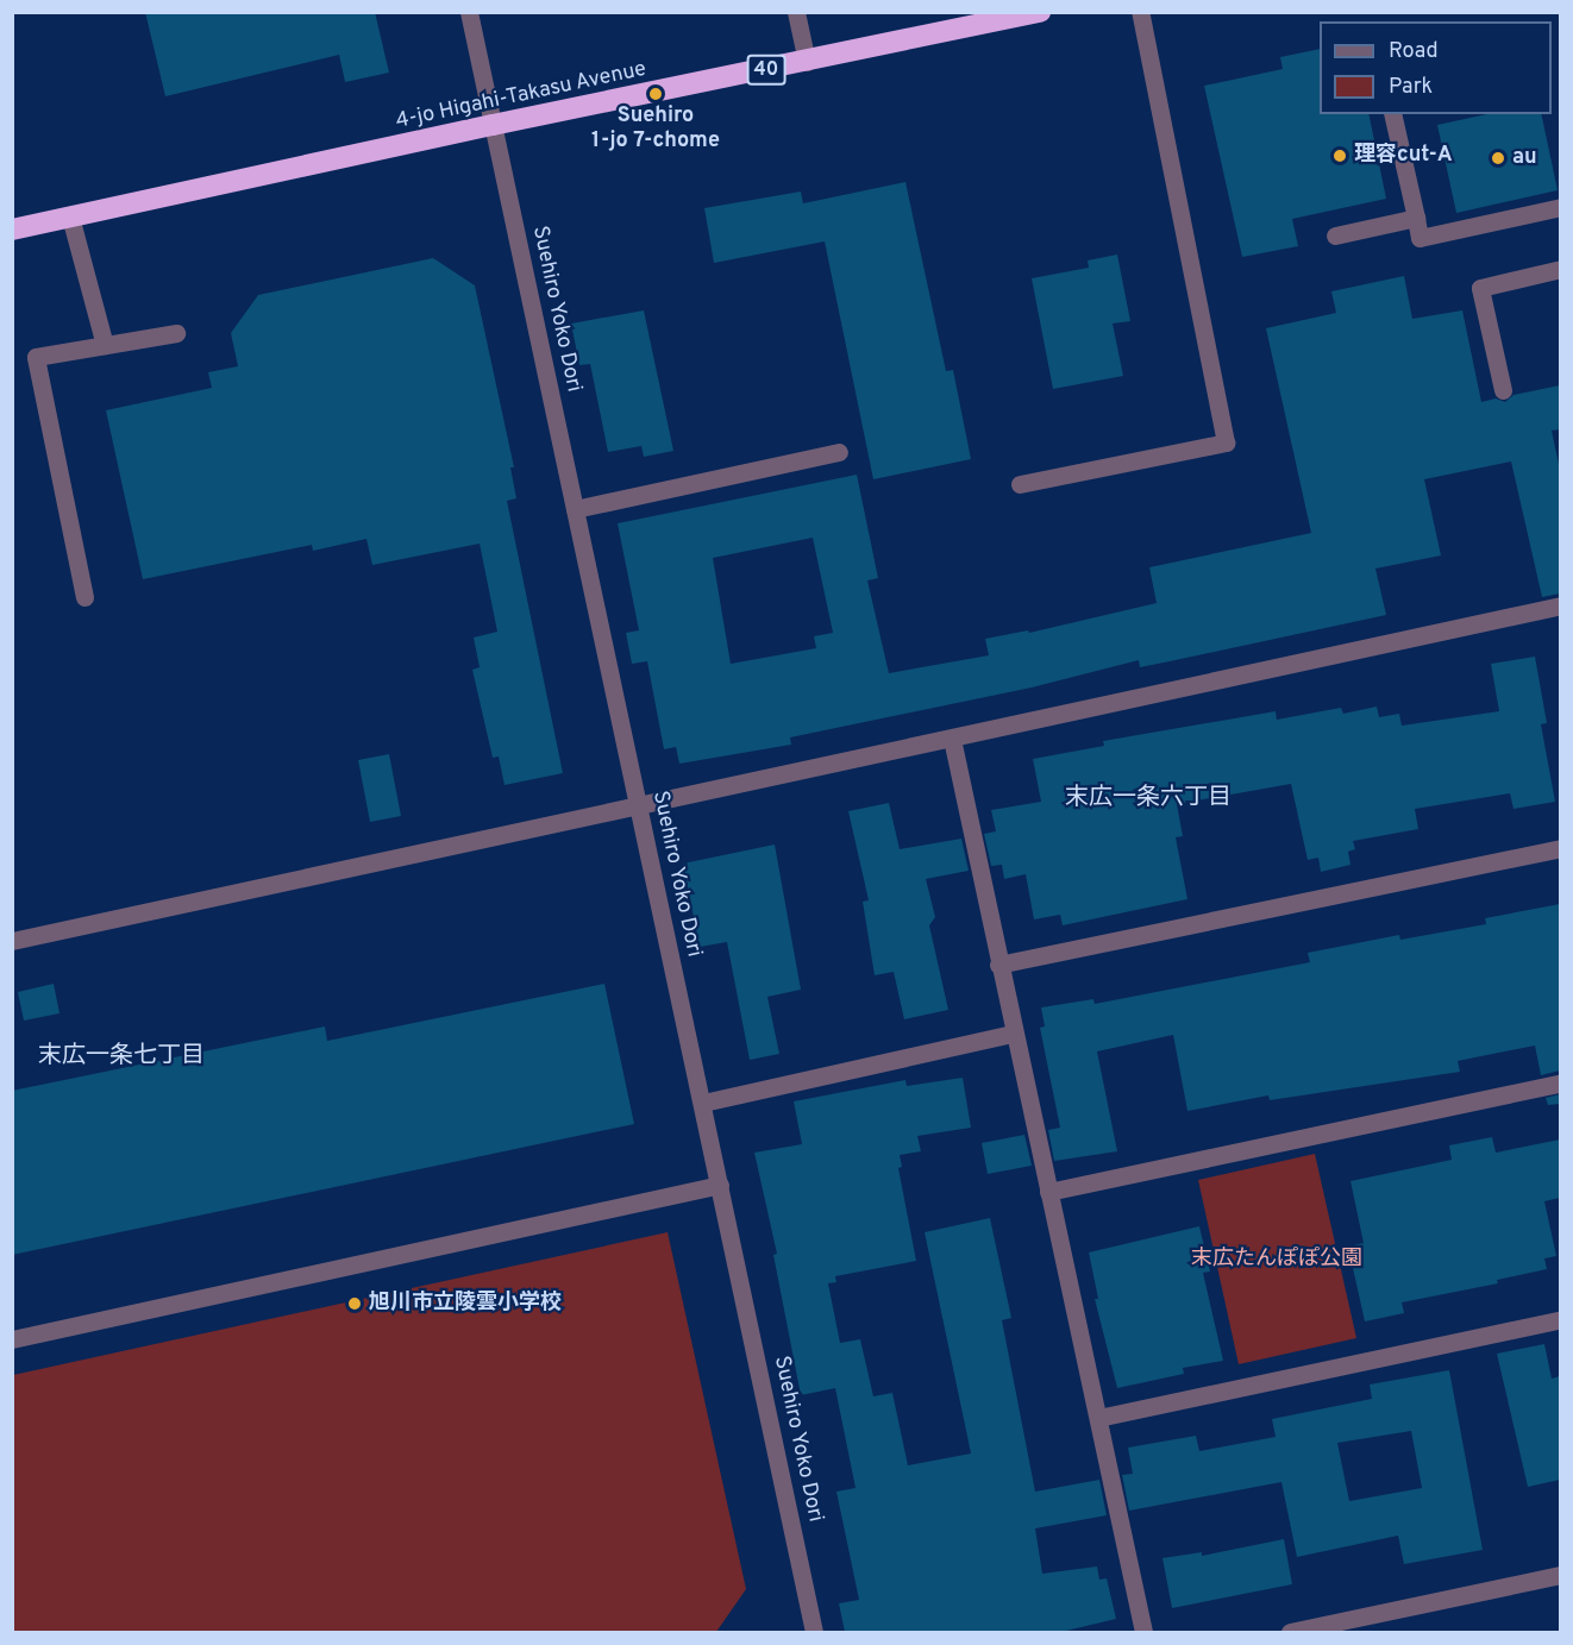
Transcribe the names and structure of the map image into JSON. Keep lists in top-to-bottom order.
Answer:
{
  "streets": {
    "highway": ["40", "4-jo Higahi-Takasu Avenue"],
    "street": ["Suehiro Yoko Dori"]
  },
  "crossings": [
    ["4-jo Higahi-Takasu Avenue", "Suehiro Yoko Dori"]
  ],
  "districts": ["末広一条六丁目", "末広一条七丁目"],
  "parks": ["末広たんぽぽ公園"],
  "places": [
    "Suehiro 1-jo 7-chome",
    "理容cut-A",
    "au",
    "旭川市立陵雲小学校"
  ],
  "legend": ["Road", "Park"]
}
